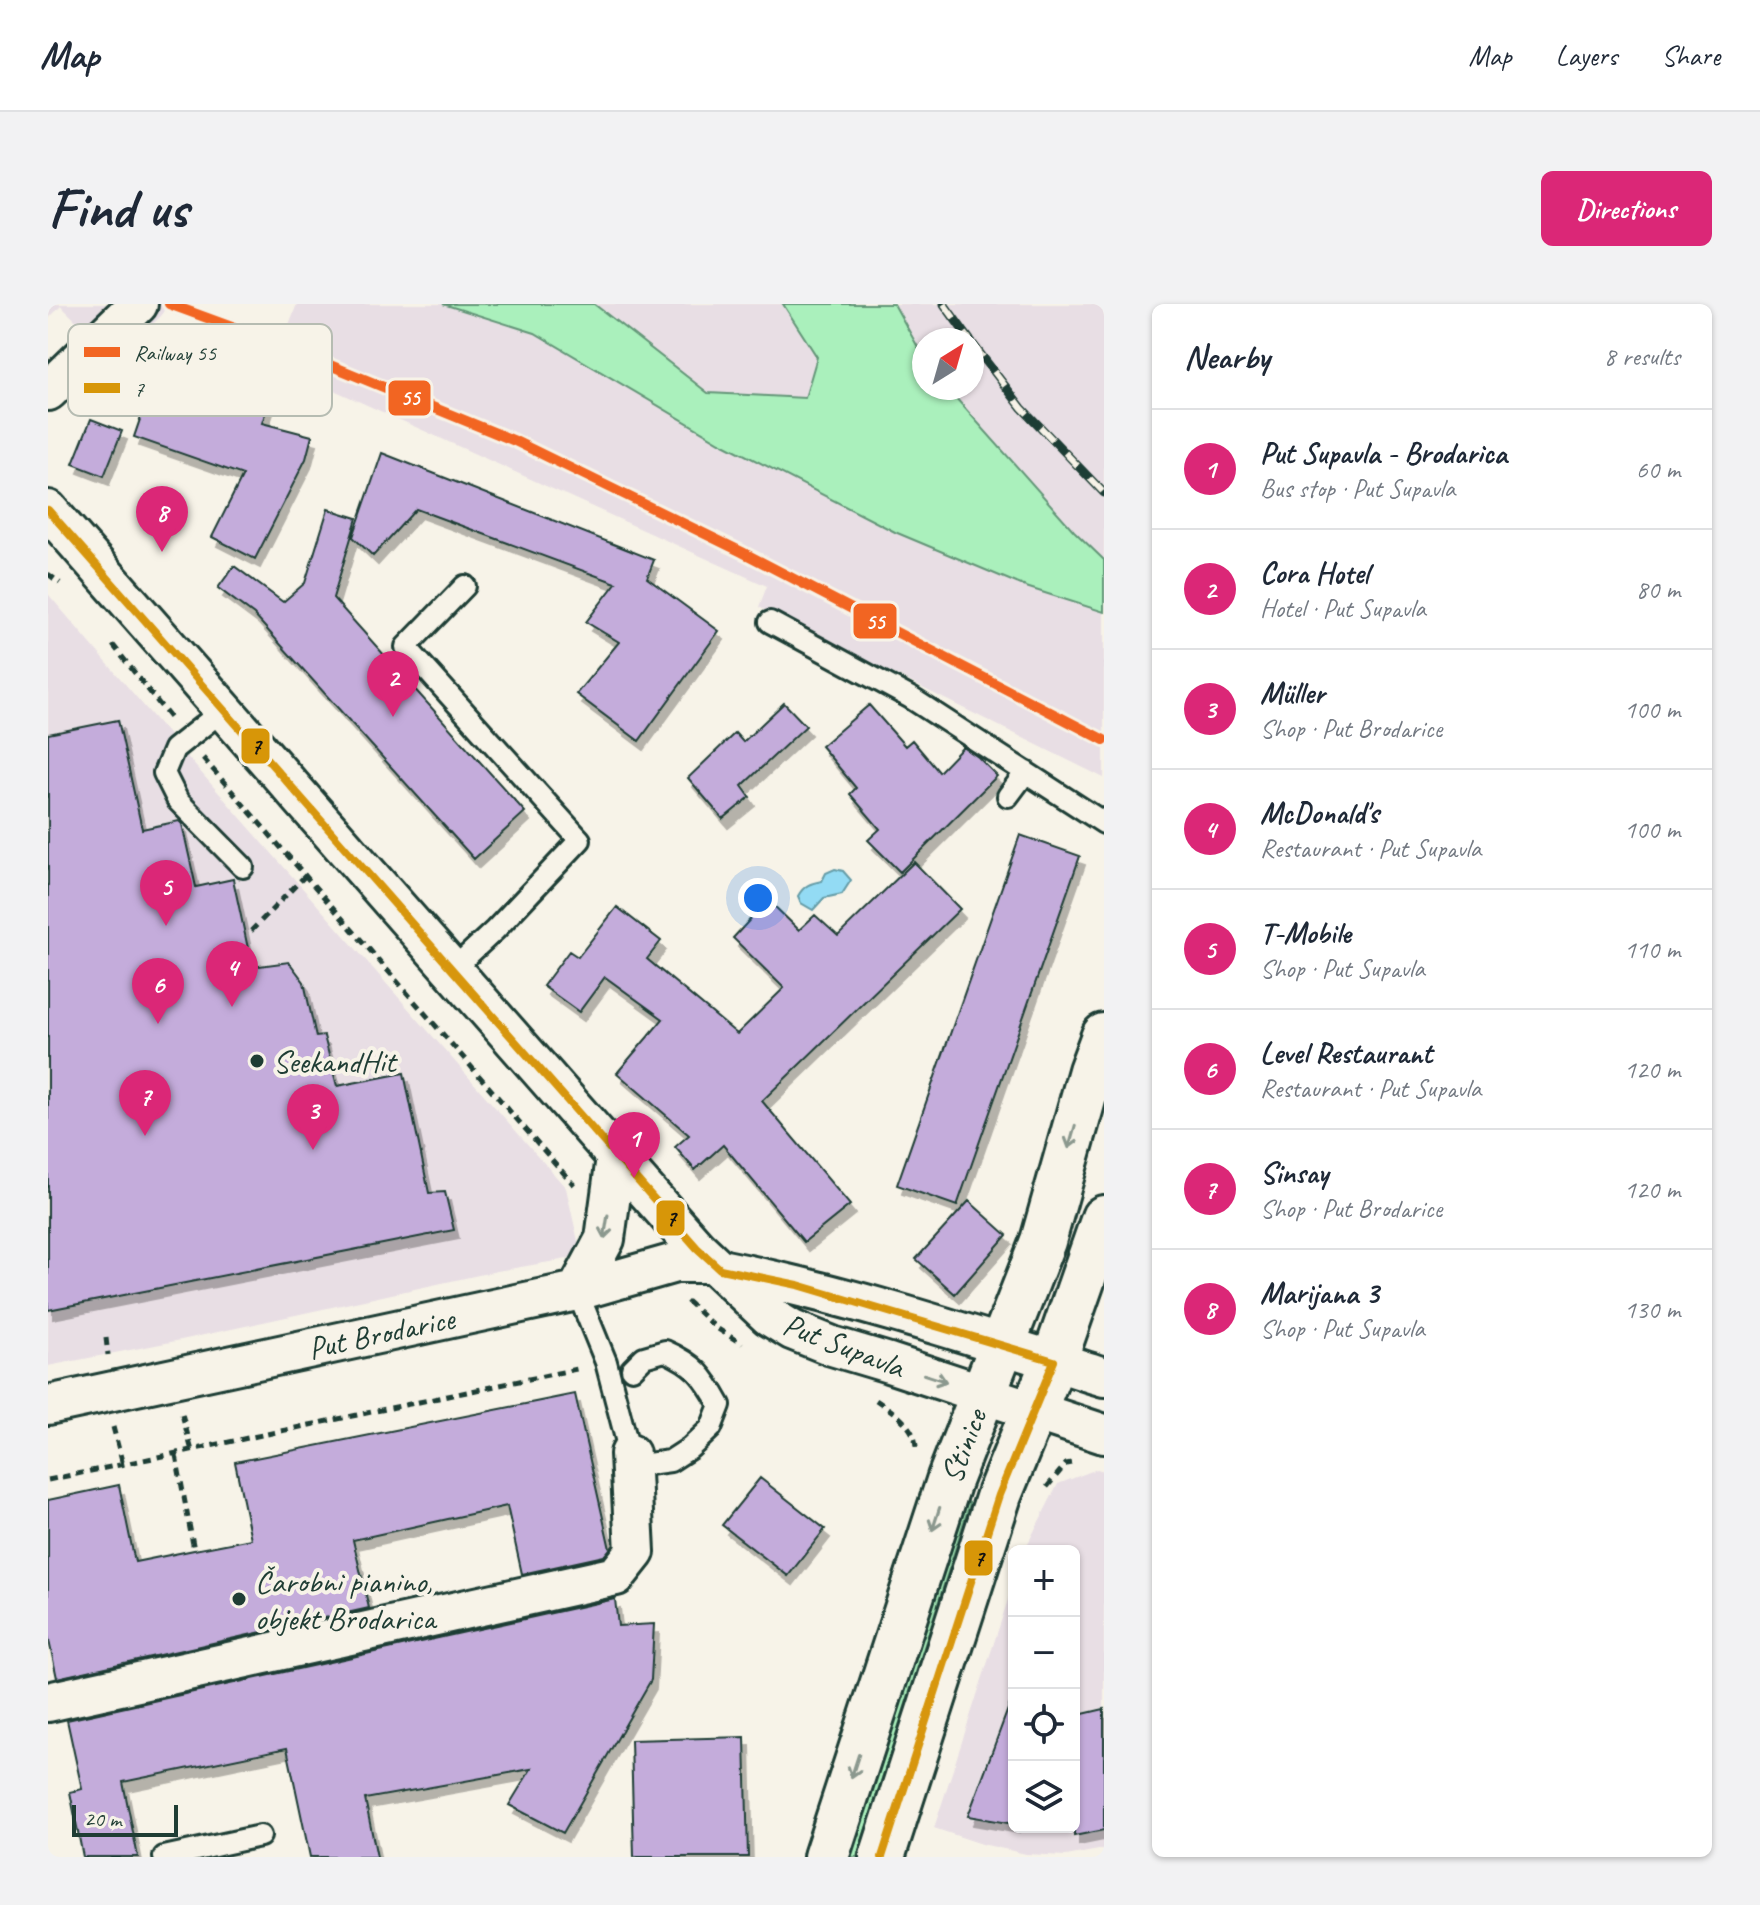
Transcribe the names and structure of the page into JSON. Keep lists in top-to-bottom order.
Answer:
{
  "streets": {
    "main road": ["Stinice"],
    "street": ["Put Brodarice", "Put Supavla"]
  },
  "crossings": [
    ["Put Brodarice", "Put Supavla"],
    ["Put Supavla", "Stinice"]
  ],
  "places": ["SeekandHit", "Čarobni pianino, objekt Brodarica"],
  "lines": ["rail line 55", "transit line 7"],
  "legend": ["Railway 55", "7"],
  "scale_bar": "20 m",
  "north": "top right",
  "page": {
    "header": "Map",
    "nav": ["Map", "Layers", "Share"],
    "buttons": "Directions",
    "title": "Find us",
    "heading": ["Nearby", "8 results"],
    "list": [
      {
        "mark": "1",
        "name": "Put Supavla - Brodarica",
        "note": "Bus stop · Put Supavla",
        "value": "60 m"
      },
      {
        "mark": "2",
        "name": "Cora Hotel",
        "note": "Hotel · Put Supavla",
        "value": "80 m"
      },
      {
        "mark": "3",
        "name": "Müller",
        "note": "Shop · Put Brodarice",
        "value": "100 m"
      },
      {
        "mark": "4",
        "name": "McDonald's",
        "note": "Restaurant · Put Supavla",
        "value": "100 m"
      },
      {
        "mark": "5",
        "name": "T-Mobile",
        "note": "Shop · Put Supavla",
        "value": "110 m"
      },
      {
        "mark": "6",
        "name": "Level Restaurant",
        "note": "Restaurant · Put Supavla",
        "value": "120 m"
      },
      {
        "mark": "7",
        "name": "Sinsay",
        "note": "Shop · Put Brodarice",
        "value": "120 m"
      },
      {
        "mark": "8",
        "name": "Marijana 3",
        "note": "Shop · Put Supavla",
        "value": "130 m"
      }
    ],
    "pins": [
      "8",
      "2",
      "5",
      "4",
      "6",
      "7",
      "3",
      "1"
    ],
    "map_buttons": ["+", "−"],
    "scale": "20 m"
  }
}
